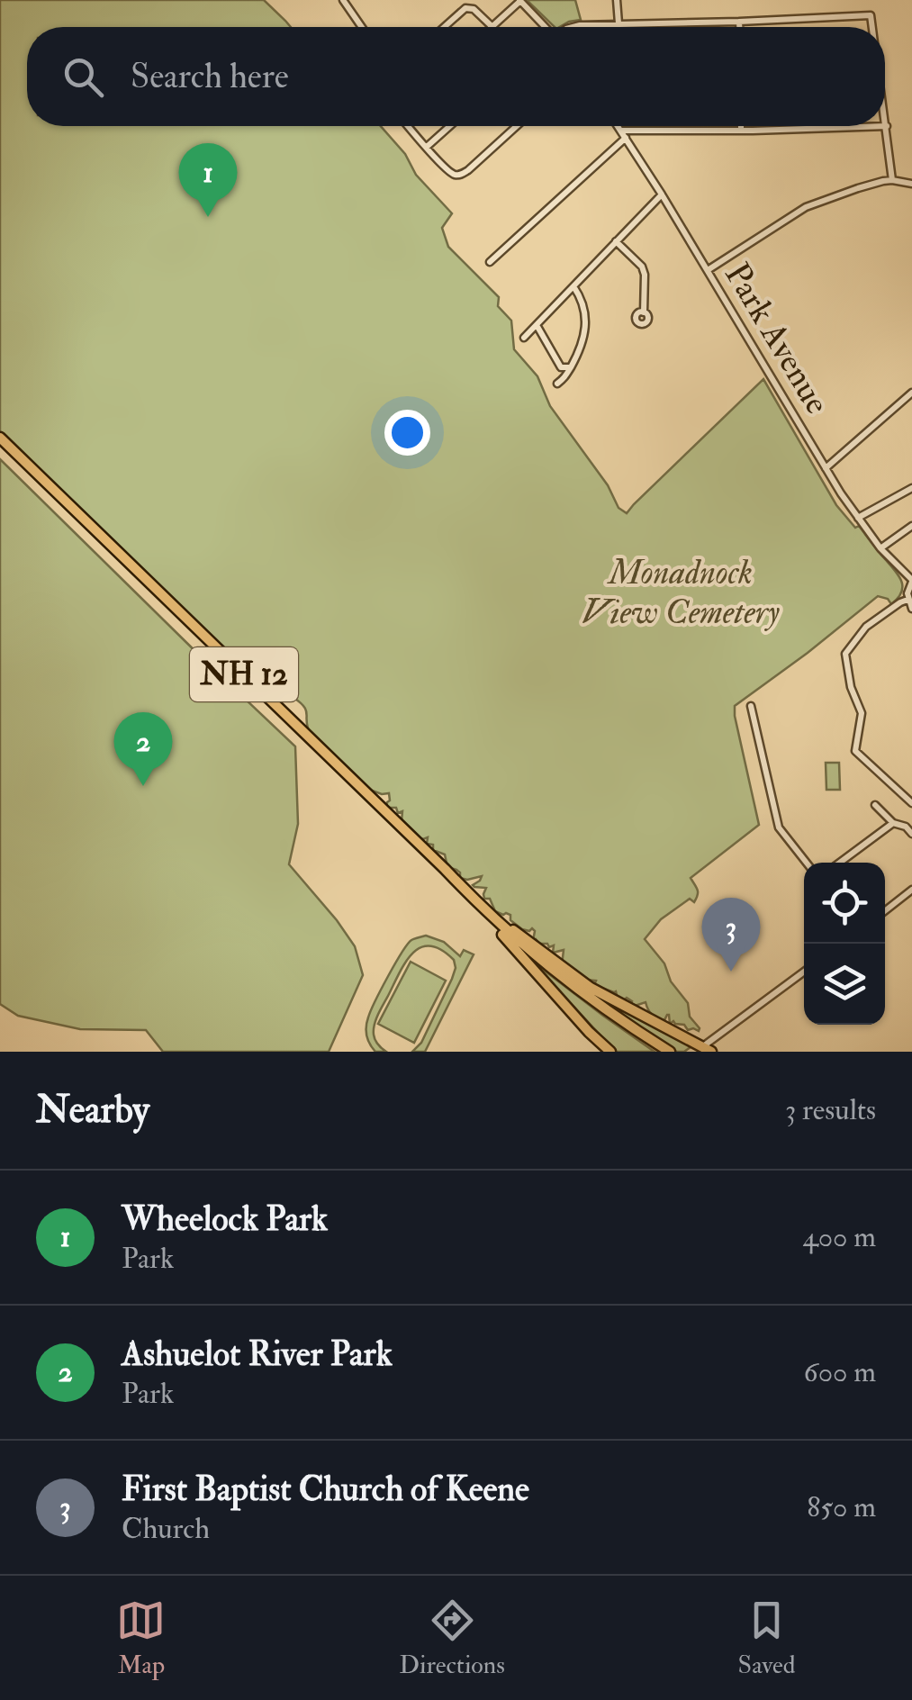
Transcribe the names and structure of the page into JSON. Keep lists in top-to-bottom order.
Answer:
{
  "streets": {
    "highway": ["NH 12"],
    "street": ["Park Avenue"]
  },
  "parks": ["Monadnock View Cemetery"],
  "page": {
    "search": "Search here",
    "pins": ["1", "2", "3"],
    "heading": ["Nearby", "3 results"],
    "list": [
      {
        "mark": "1",
        "name": "Wheelock Park",
        "note": "Park",
        "value": "400 m"
      },
      {
        "mark": "2",
        "name": "Ashuelot River Park",
        "note": "Park",
        "value": "600 m"
      },
      {
        "mark": "3",
        "name": "First Baptist Church of Keene",
        "note": "Church",
        "value": "850 m"
      }
    ],
    "nav": ["Map", "Directions", "Saved"]
  }
}
